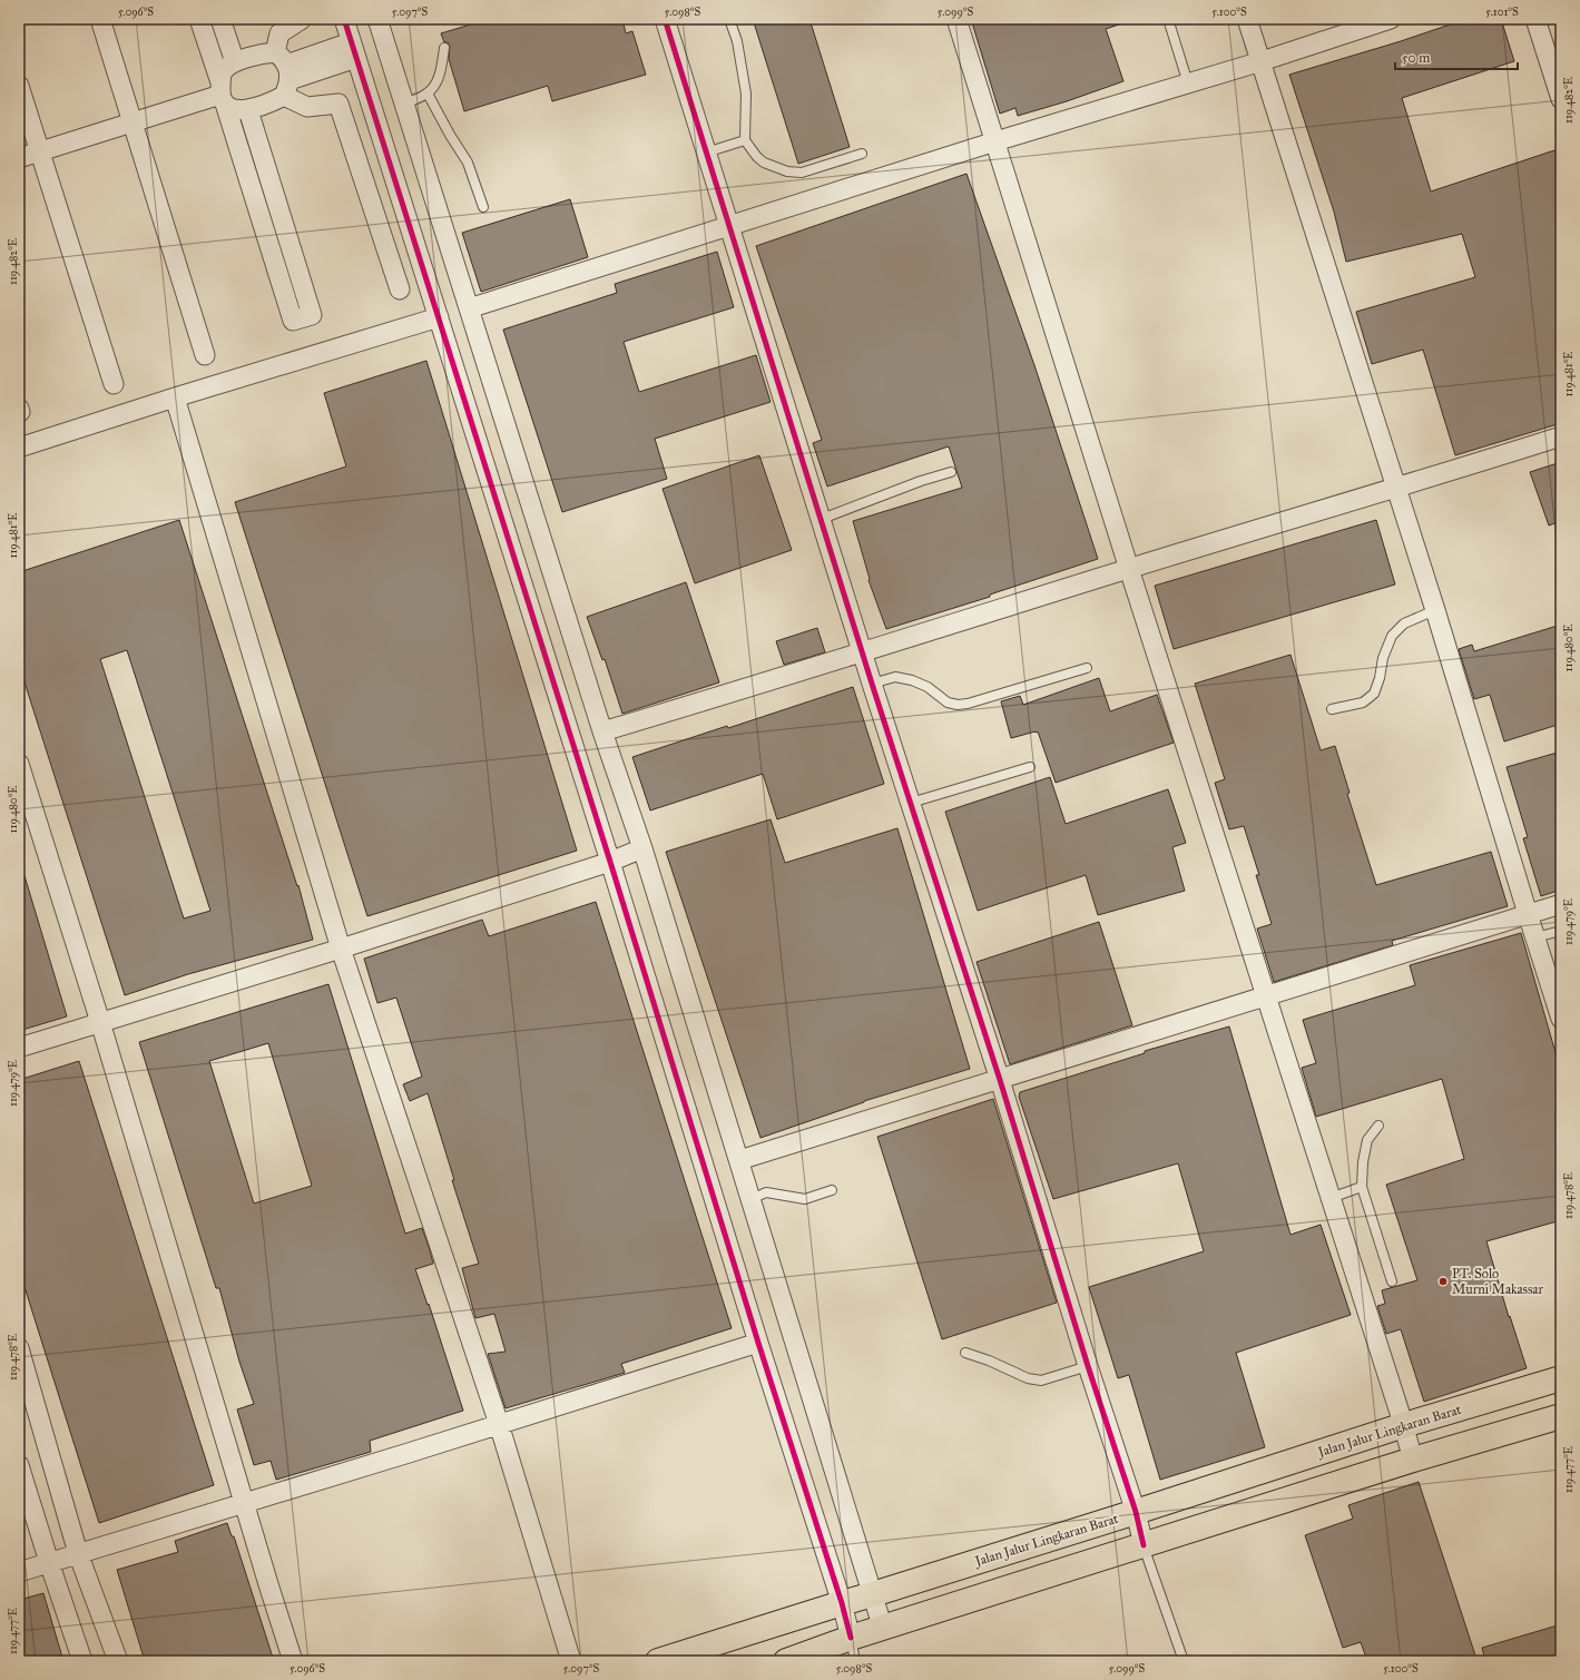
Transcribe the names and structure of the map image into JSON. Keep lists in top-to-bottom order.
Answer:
{
  "streets": {
    "main road": ["Jalan Jalur Lingkaran Barat"]
  },
  "places": ["PT. Solo Murni Makassar"],
  "scale_bar": "50 m",
  "coordinates": [
    "5.096°S",
    "5.097°S",
    "5.098°S",
    "5.099°S",
    "5.100°S",
    "5.101°S",
    "119.482°E",
    "119.481°E",
    "119.480°E",
    "119.479°E",
    "119.478°E",
    "119.477°E"
  ]
}
